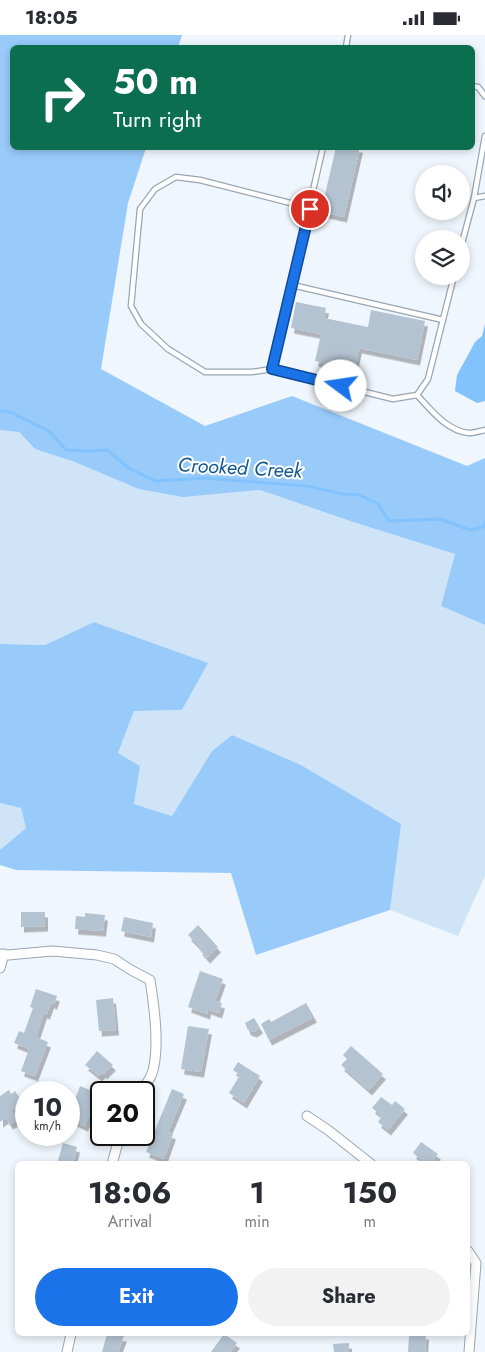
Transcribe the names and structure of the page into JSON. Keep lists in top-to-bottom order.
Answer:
{
  "water": ["Crooked Creek"],
  "page": {
    "status": "18:05",
    "turn": ["50 m", "Turn right"],
    "speed": "10 km/h",
    "limit": "20",
    "eta": [
      "18:06",
      "Arrival",
      "1",
      "min",
      "150",
      "m"
    ],
    "buttons": ["Exit", "Share"]
  }
}
